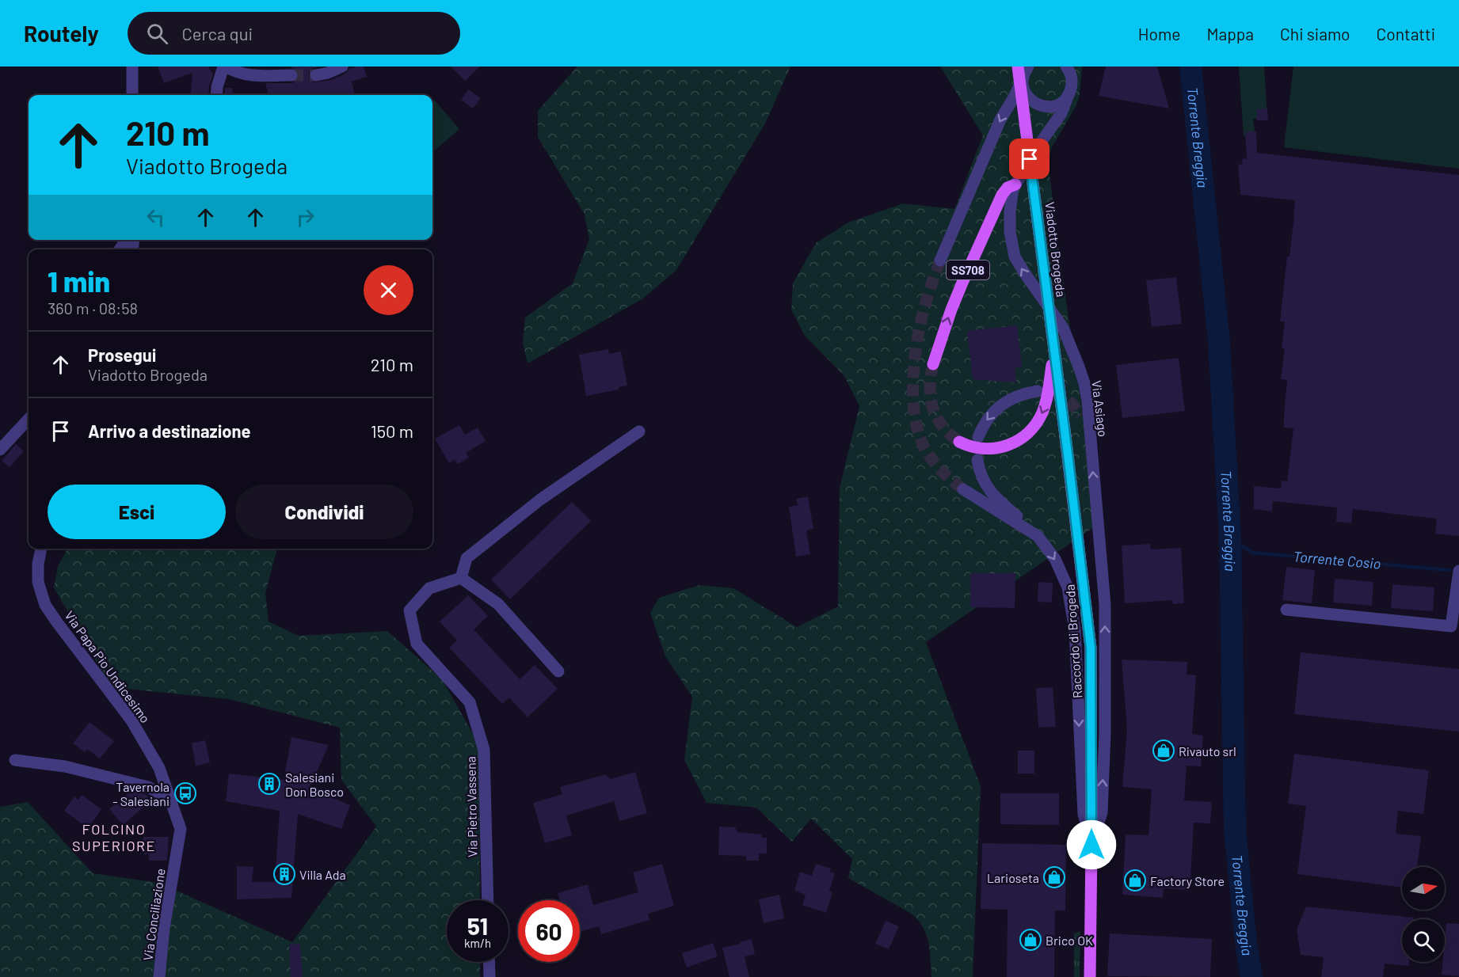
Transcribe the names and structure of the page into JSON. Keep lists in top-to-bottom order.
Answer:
{
  "streets": {
    "main road": [
      "Viadotto Brogeda",
      "SS708",
      "Via Asiago",
      "Raccordo di Brogeda"
    ],
    "street": ["Via Papa Pio Undicesimo", "Via Pietro Vassena", "Via Conciliazione"]
  },
  "crossings": [
    ["Viadotto Brogeda", "Raccordo di Brogeda"],
    ["SS708", "Via Asiago"],
    ["Via Asiago", "Raccordo di Brogeda"],
    ["Via Papa Pio Undicesimo", "Via Conciliazione"]
  ],
  "districts": ["FOLCINO SUPERIORE"],
  "water": ["Torrente Breggia", "Torrente Cosio"],
  "places": {
    "shop": [
      "Rivauto srl",
      "Larioseta",
      "Factory Store",
      "Brico OK"
    ],
    "building": ["Salesiani Don Bosco", "Villa Ada"],
    "bus stop": ["Tavernola - Salesiani"]
  },
  "north": "right",
  "page": {
    "header": "Routely",
    "search": "Cerca qui",
    "nav": [
      "Home",
      "Mappa",
      "Chi siamo",
      "Contatti"
    ],
    "turn": ["210 m", "Viadotto Brogeda"],
    "heading": ["1 min", "360 m · 08:58"],
    "list": [
      {
        "name": "Prosegui",
        "note": "Viadotto Brogeda",
        "value": "210 m"
      },
      {
        "name": "Arrivo a destinazione",
        "value": "150 m"
      }
    ],
    "buttons": ["Esci", "Condividi"],
    "speed": "51 km/h",
    "limit": "60"
  }
}
